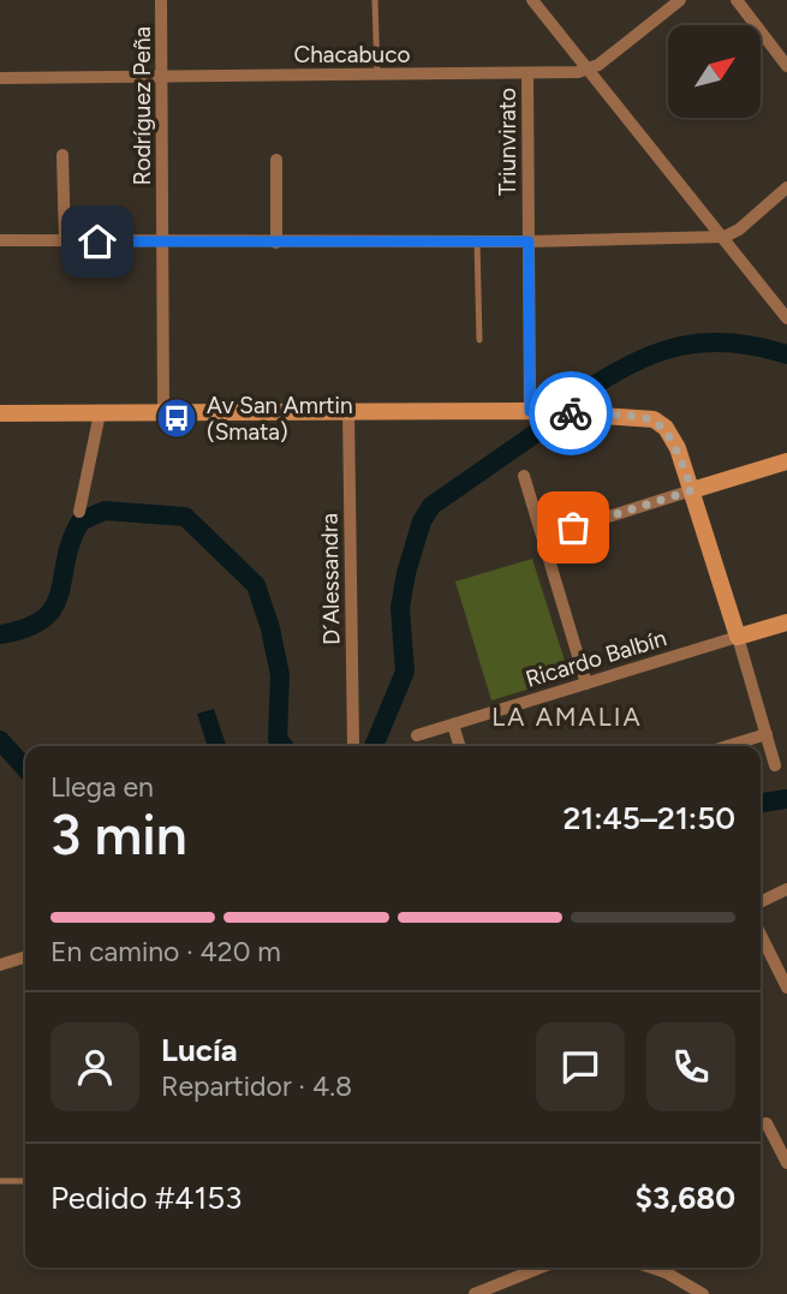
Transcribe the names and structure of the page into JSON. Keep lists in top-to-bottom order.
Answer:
{
  "streets": {
    "street": [
      "Chacabuco",
      "Rodríguez Peña",
      "Triunvirato",
      "D´Alessandra",
      "Ricardo Balbín"
    ]
  },
  "crossings": [
    ["Chacabuco", "Rodríguez Peña"],
    ["Chacabuco", "Triunvirato"]
  ],
  "districts": ["LA AMALIA"],
  "places": {
    "bus stop": ["Av San Amrtin (Smata)"]
  },
  "north": "top right",
  "page": {
    "heading": ["3 min", "Llega en", "21:45–21:50"],
    "panel": [
      "Lucía",
      "Repartidor · 4.8",
      "Pedido #4153",
      "$3,680"
    ],
    "bar": "En camino · 420 m"
  }
}
